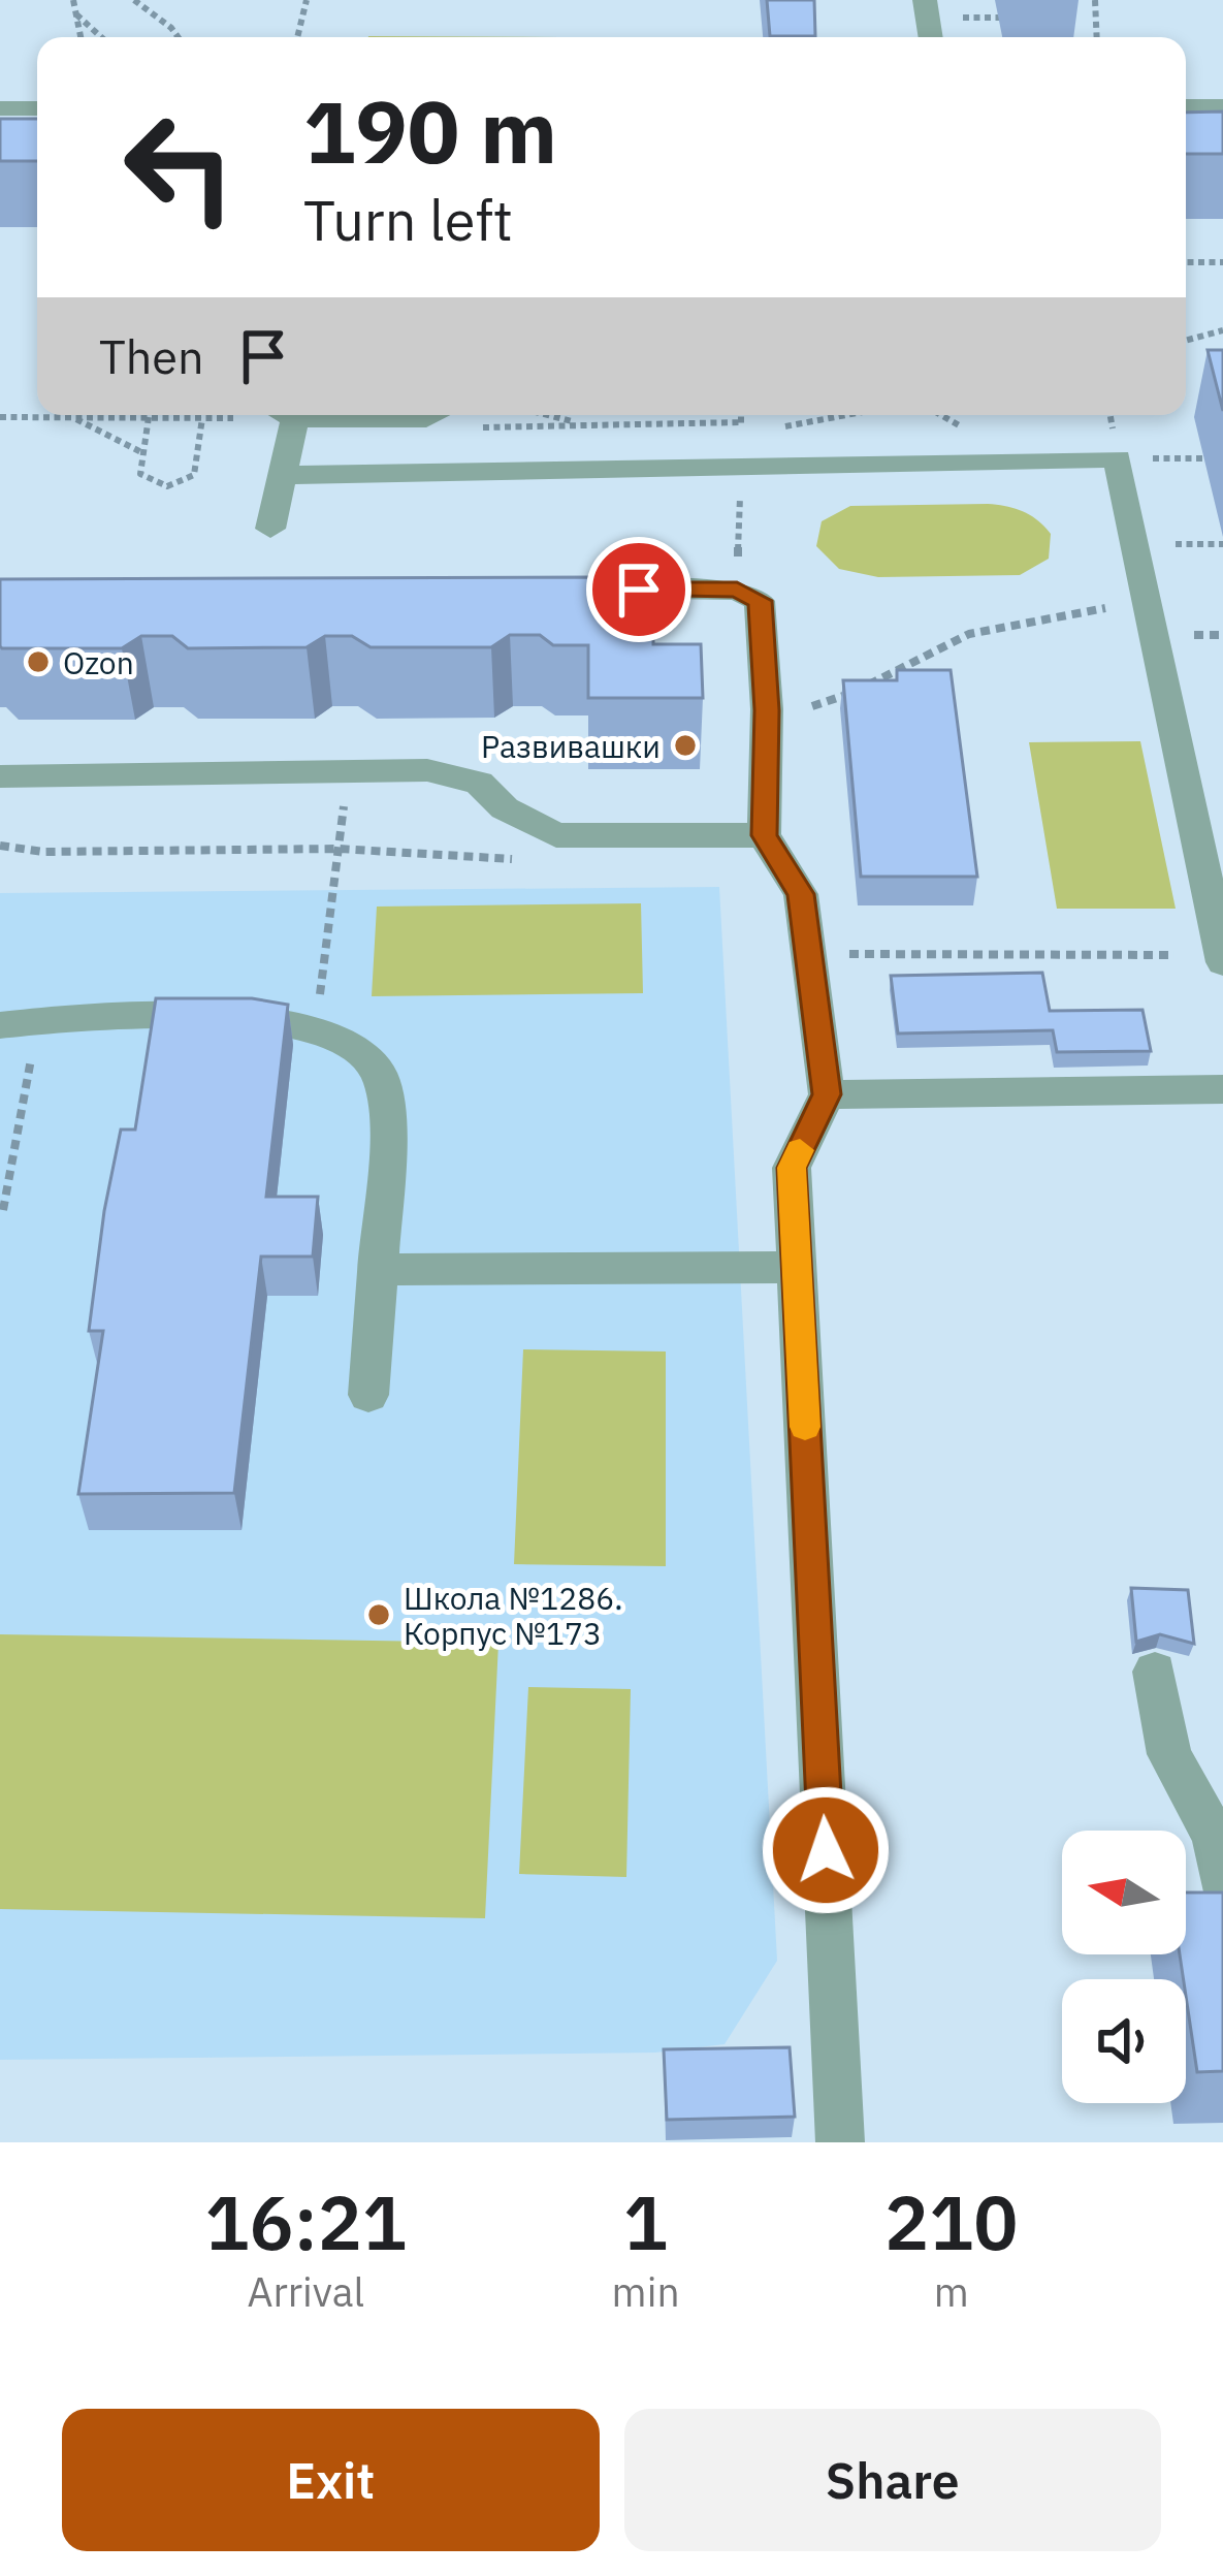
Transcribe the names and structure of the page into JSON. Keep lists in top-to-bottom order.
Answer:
{
  "places": ["Ozon", "Развивашки", "Школа №1286. Корпус №173"],
  "north": "left",
  "page": {
    "turn": ["190 m", "Turn left"],
    "then": "Then",
    "eta": [
      "16:21",
      "Arrival",
      "1",
      "min",
      "210",
      "m"
    ],
    "buttons": ["Exit", "Share"]
  }
}
